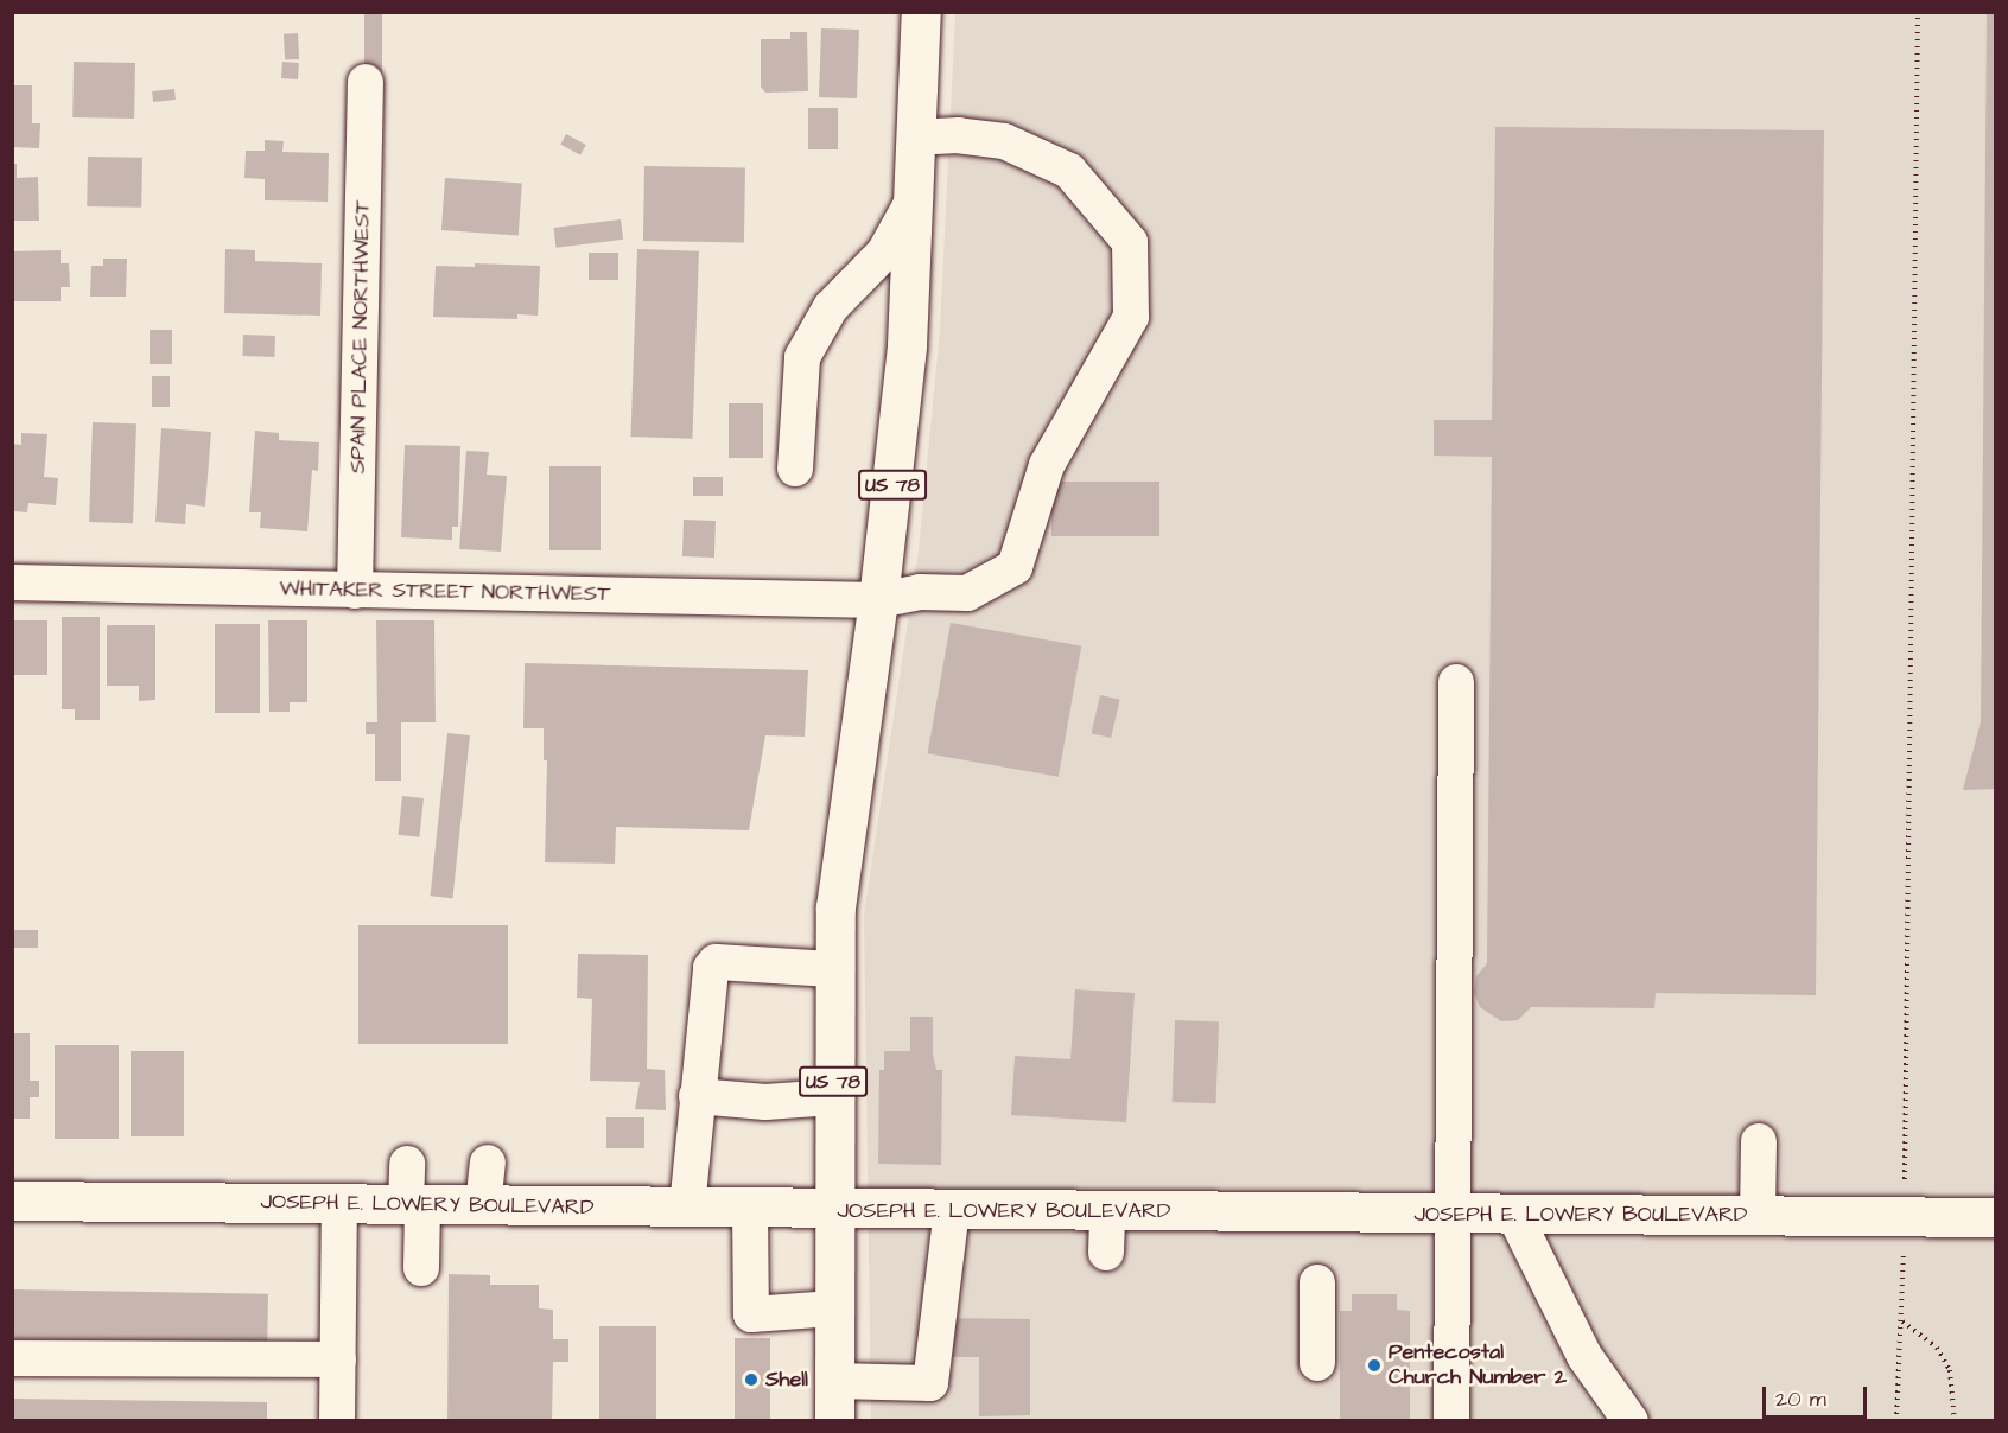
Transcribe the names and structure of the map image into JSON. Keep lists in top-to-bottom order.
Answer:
{
  "streets": {
    "main road": ["US 78", "JOSEPH E. LOWERY BOULEVARD"],
    "street": ["SPAIN PLACE NORTHWEST", "WHITAKER STREET NORTHWEST"]
  },
  "crossings": [
    ["SPAIN PLACE NORTHWEST", "WHITAKER STREET NORTHWEST"],
    ["US 78", "WHITAKER STREET NORTHWEST"],
    ["US 78", "JOSEPH E. LOWERY BOULEVARD"]
  ],
  "places": ["Pentecostal Church Number 2", "Shell"],
  "scale_bar": "20 m"
}
